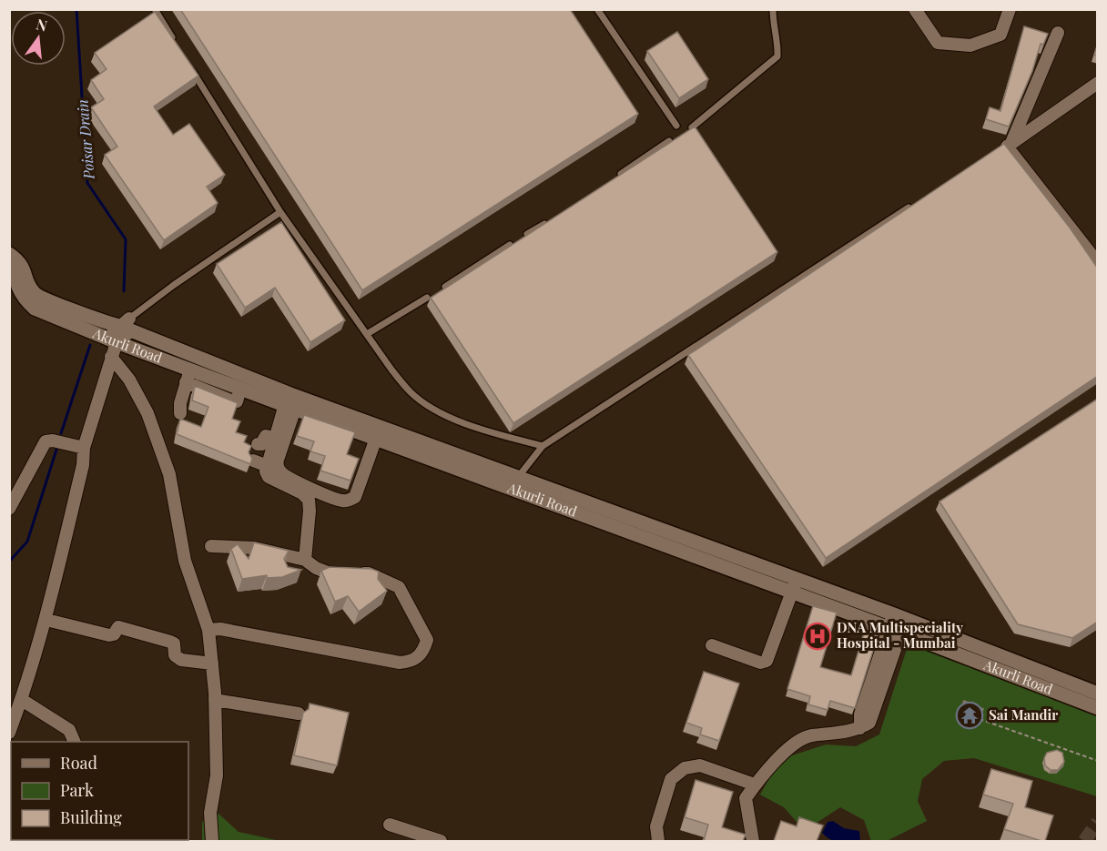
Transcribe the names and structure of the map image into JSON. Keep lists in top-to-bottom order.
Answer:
{
  "streets": {
    "street": ["Akurli Road"]
  },
  "water": ["Poisar Drain"],
  "places": {
    "hospital": ["DNA Multispeciality Hospital - Mumbai"],
    "temple": ["Sai Mandir"]
  },
  "legend": ["Road", "Park", "Building"],
  "north": "top"
}
